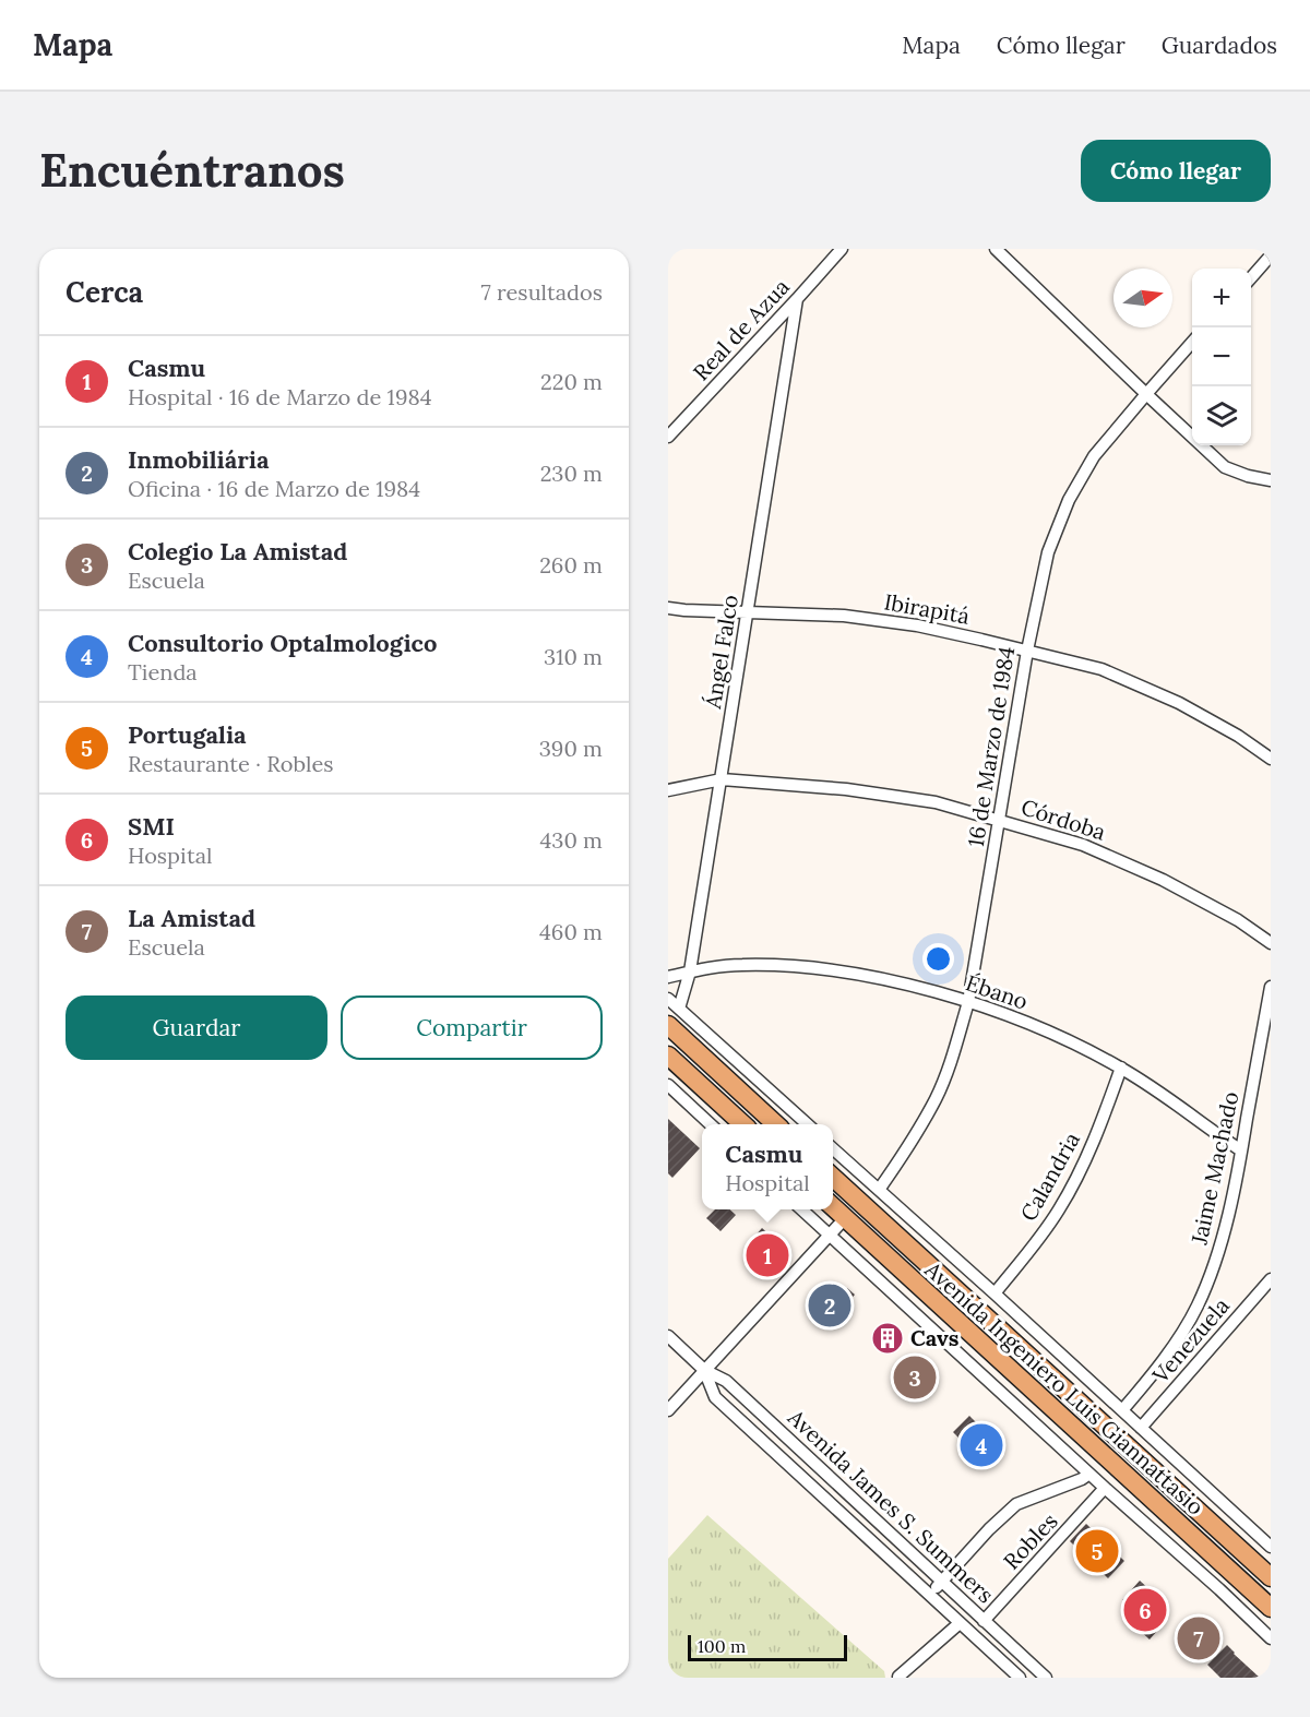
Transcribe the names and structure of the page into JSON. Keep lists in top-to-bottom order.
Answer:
{
  "streets": {
    "main road": ["Avenida Ingeniero Luis Giannattasio"],
    "street": [
      "Real de Azua",
      "Ibirapitá",
      "Ángel Falco",
      "16 de Marzo de 1984",
      "Córdoba",
      "Ébano",
      "Jaime Machado",
      "Calandria",
      "Venezuela",
      "Avenida James S. Summers",
      "Robles"
    ]
  },
  "crossings": [
    ["Real de Azua", "Ángel Falco"],
    ["Ibirapitá", "Ángel Falco"],
    ["Ibirapitá", "16 de Marzo de 1984"],
    ["Ángel Falco", "Córdoba"],
    ["Ángel Falco", "Ébano"],
    ["16 de Marzo de 1984", "Córdoba"],
    ["16 de Marzo de 1984", "Ébano"],
    ["16 de Marzo de 1984", "Avenida Ingeniero Luis Giannattasio"],
    ["Ébano", "Jaime Machado"],
    ["Ébano", "Calandria"],
    ["Jaime Machado", "Avenida Ingeniero Luis Giannattasio"],
    ["Calandria", "Avenida Ingeniero Luis Giannattasio"],
    ["Venezuela", "Avenida Ingeniero Luis Giannattasio"],
    ["Avenida Ingeniero Luis Giannattasio", "Robles"],
    ["Avenida James S. Summers", "Robles"]
  ],
  "places": {
    "building": ["Cavs"]
  },
  "scale_bar": "100 m",
  "north": "right",
  "page": {
    "header": "Mapa",
    "nav": ["Mapa", "Cómo llegar", "Guardados"],
    "buttons": [
      "Cómo llegar",
      ["Guardar", "Compartir"]
    ],
    "title": "Encuéntranos",
    "heading": ["Cerca", "7 resultados"],
    "map_buttons": ["+", "−"],
    "list": [
      {
        "mark": "1",
        "name": "Casmu",
        "note": "Hospital · 16 de Marzo de 1984",
        "value": "220 m"
      },
      {
        "mark": "2",
        "name": "Inmobiliária",
        "note": "Oficina · 16 de Marzo de 1984",
        "value": "230 m"
      },
      {
        "mark": "3",
        "name": "Colegio La Amistad",
        "note": "Escuela",
        "value": "260 m"
      },
      {
        "mark": "4",
        "name": "Consultorio Optalmologico",
        "note": "Tienda",
        "value": "310 m"
      },
      {
        "mark": "5",
        "name": "Portugalia",
        "note": "Restaurante · Robles",
        "value": "390 m"
      },
      {
        "mark": "6",
        "name": "SMI",
        "note": "Hospital",
        "value": "430 m"
      },
      {
        "mark": "7",
        "name": "La Amistad",
        "note": "Escuela",
        "value": "460 m"
      }
    ],
    "popup": ["Casmu", "Hospital"],
    "pins": [
      "1",
      "2",
      "3",
      "4",
      "5",
      "6",
      "7"
    ],
    "scale": "100 m"
  }
}
